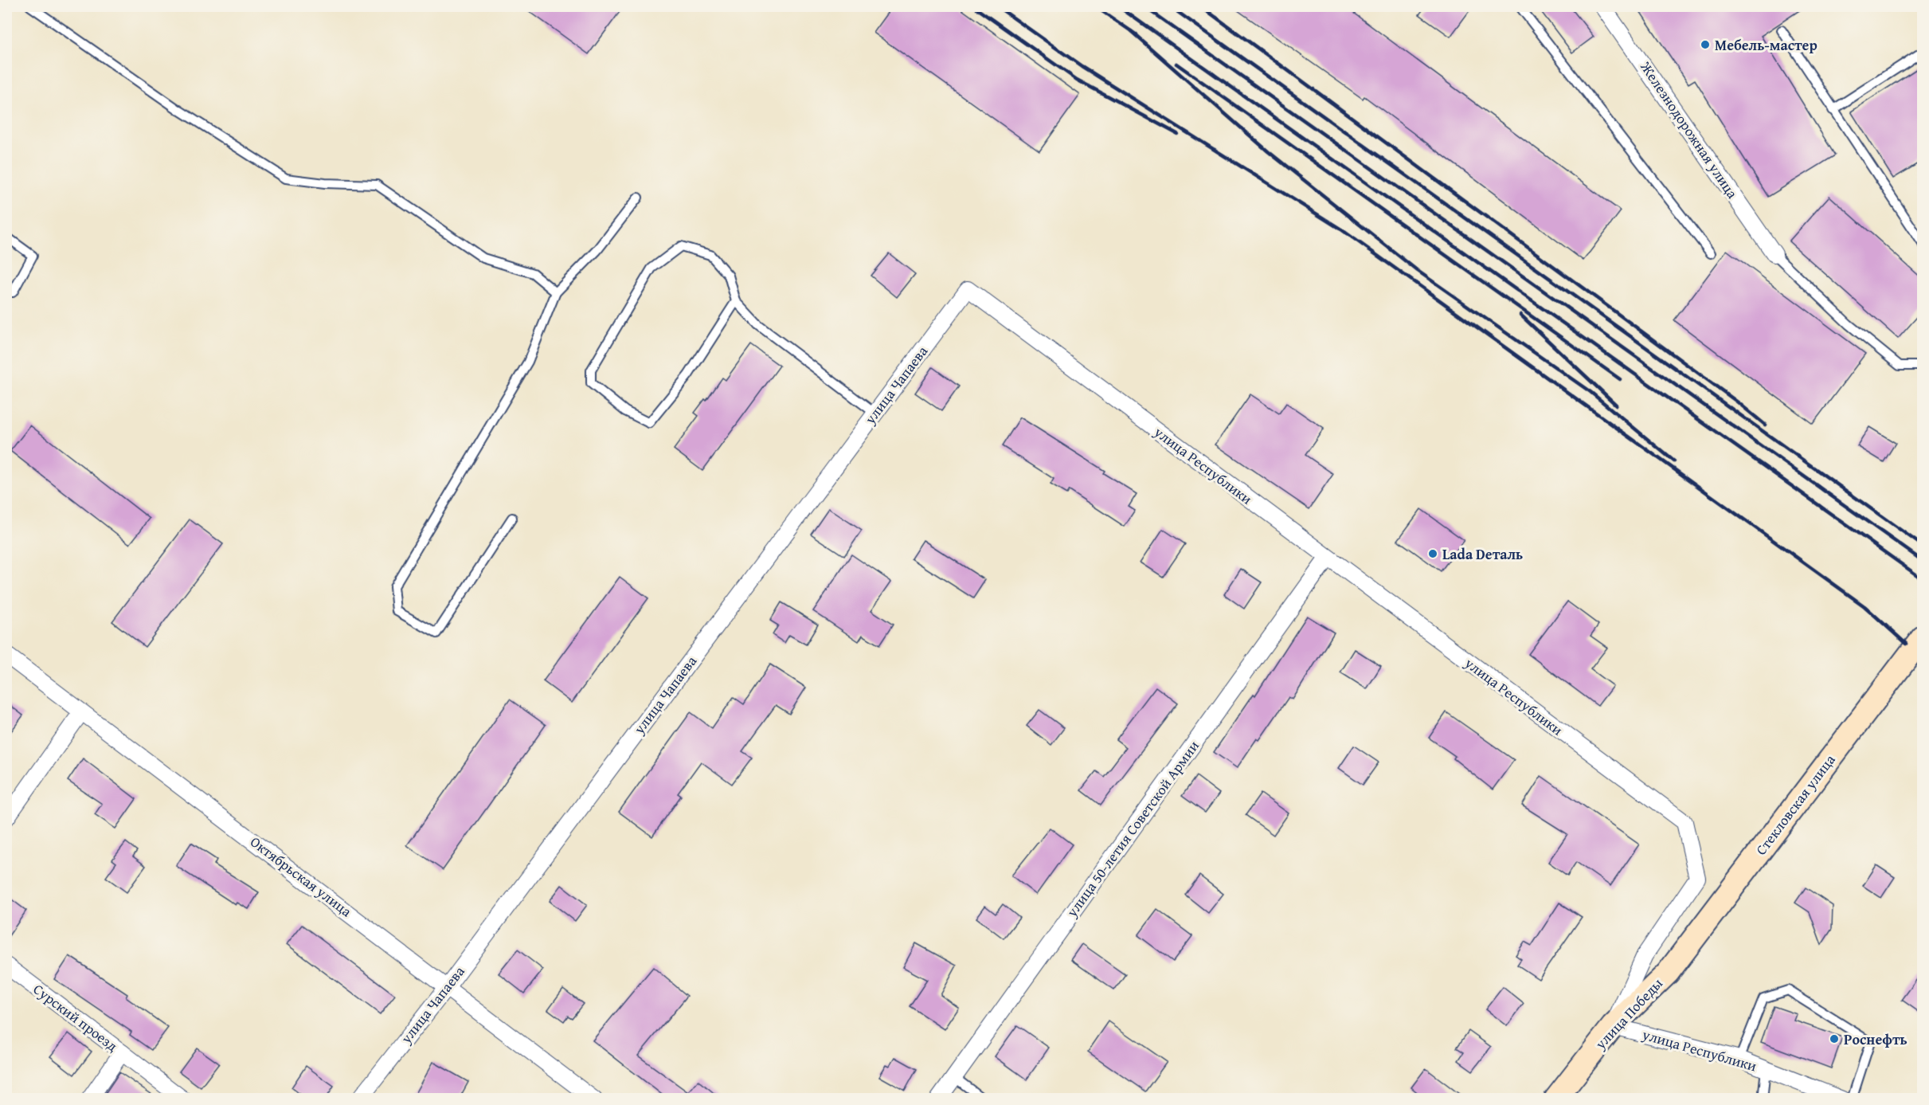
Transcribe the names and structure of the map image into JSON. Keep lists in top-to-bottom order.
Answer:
{
  "streets": {
    "street": [
      "Железнодорожная улица",
      "улица Чапаева",
      "улица Республики",
      "Стекловская улица",
      "улица 50-летия Советской Армии",
      "Октябрьская улица",
      "улица Победы",
      "Сурский проезд"
    ]
  },
  "crossings": [
    ["улица Чапаева", "улица Республики"],
    ["улица Чапаева", "Октябрьская улица"],
    ["улица Республики", "улица 50-летия Советской Армии"],
    ["улица Республики", "улица Победы"],
    ["Стекловская улица", "улица Победы"]
  ],
  "places": ["Мебель-мастер", "Lada Dеталь", "Роснефть"]
}
